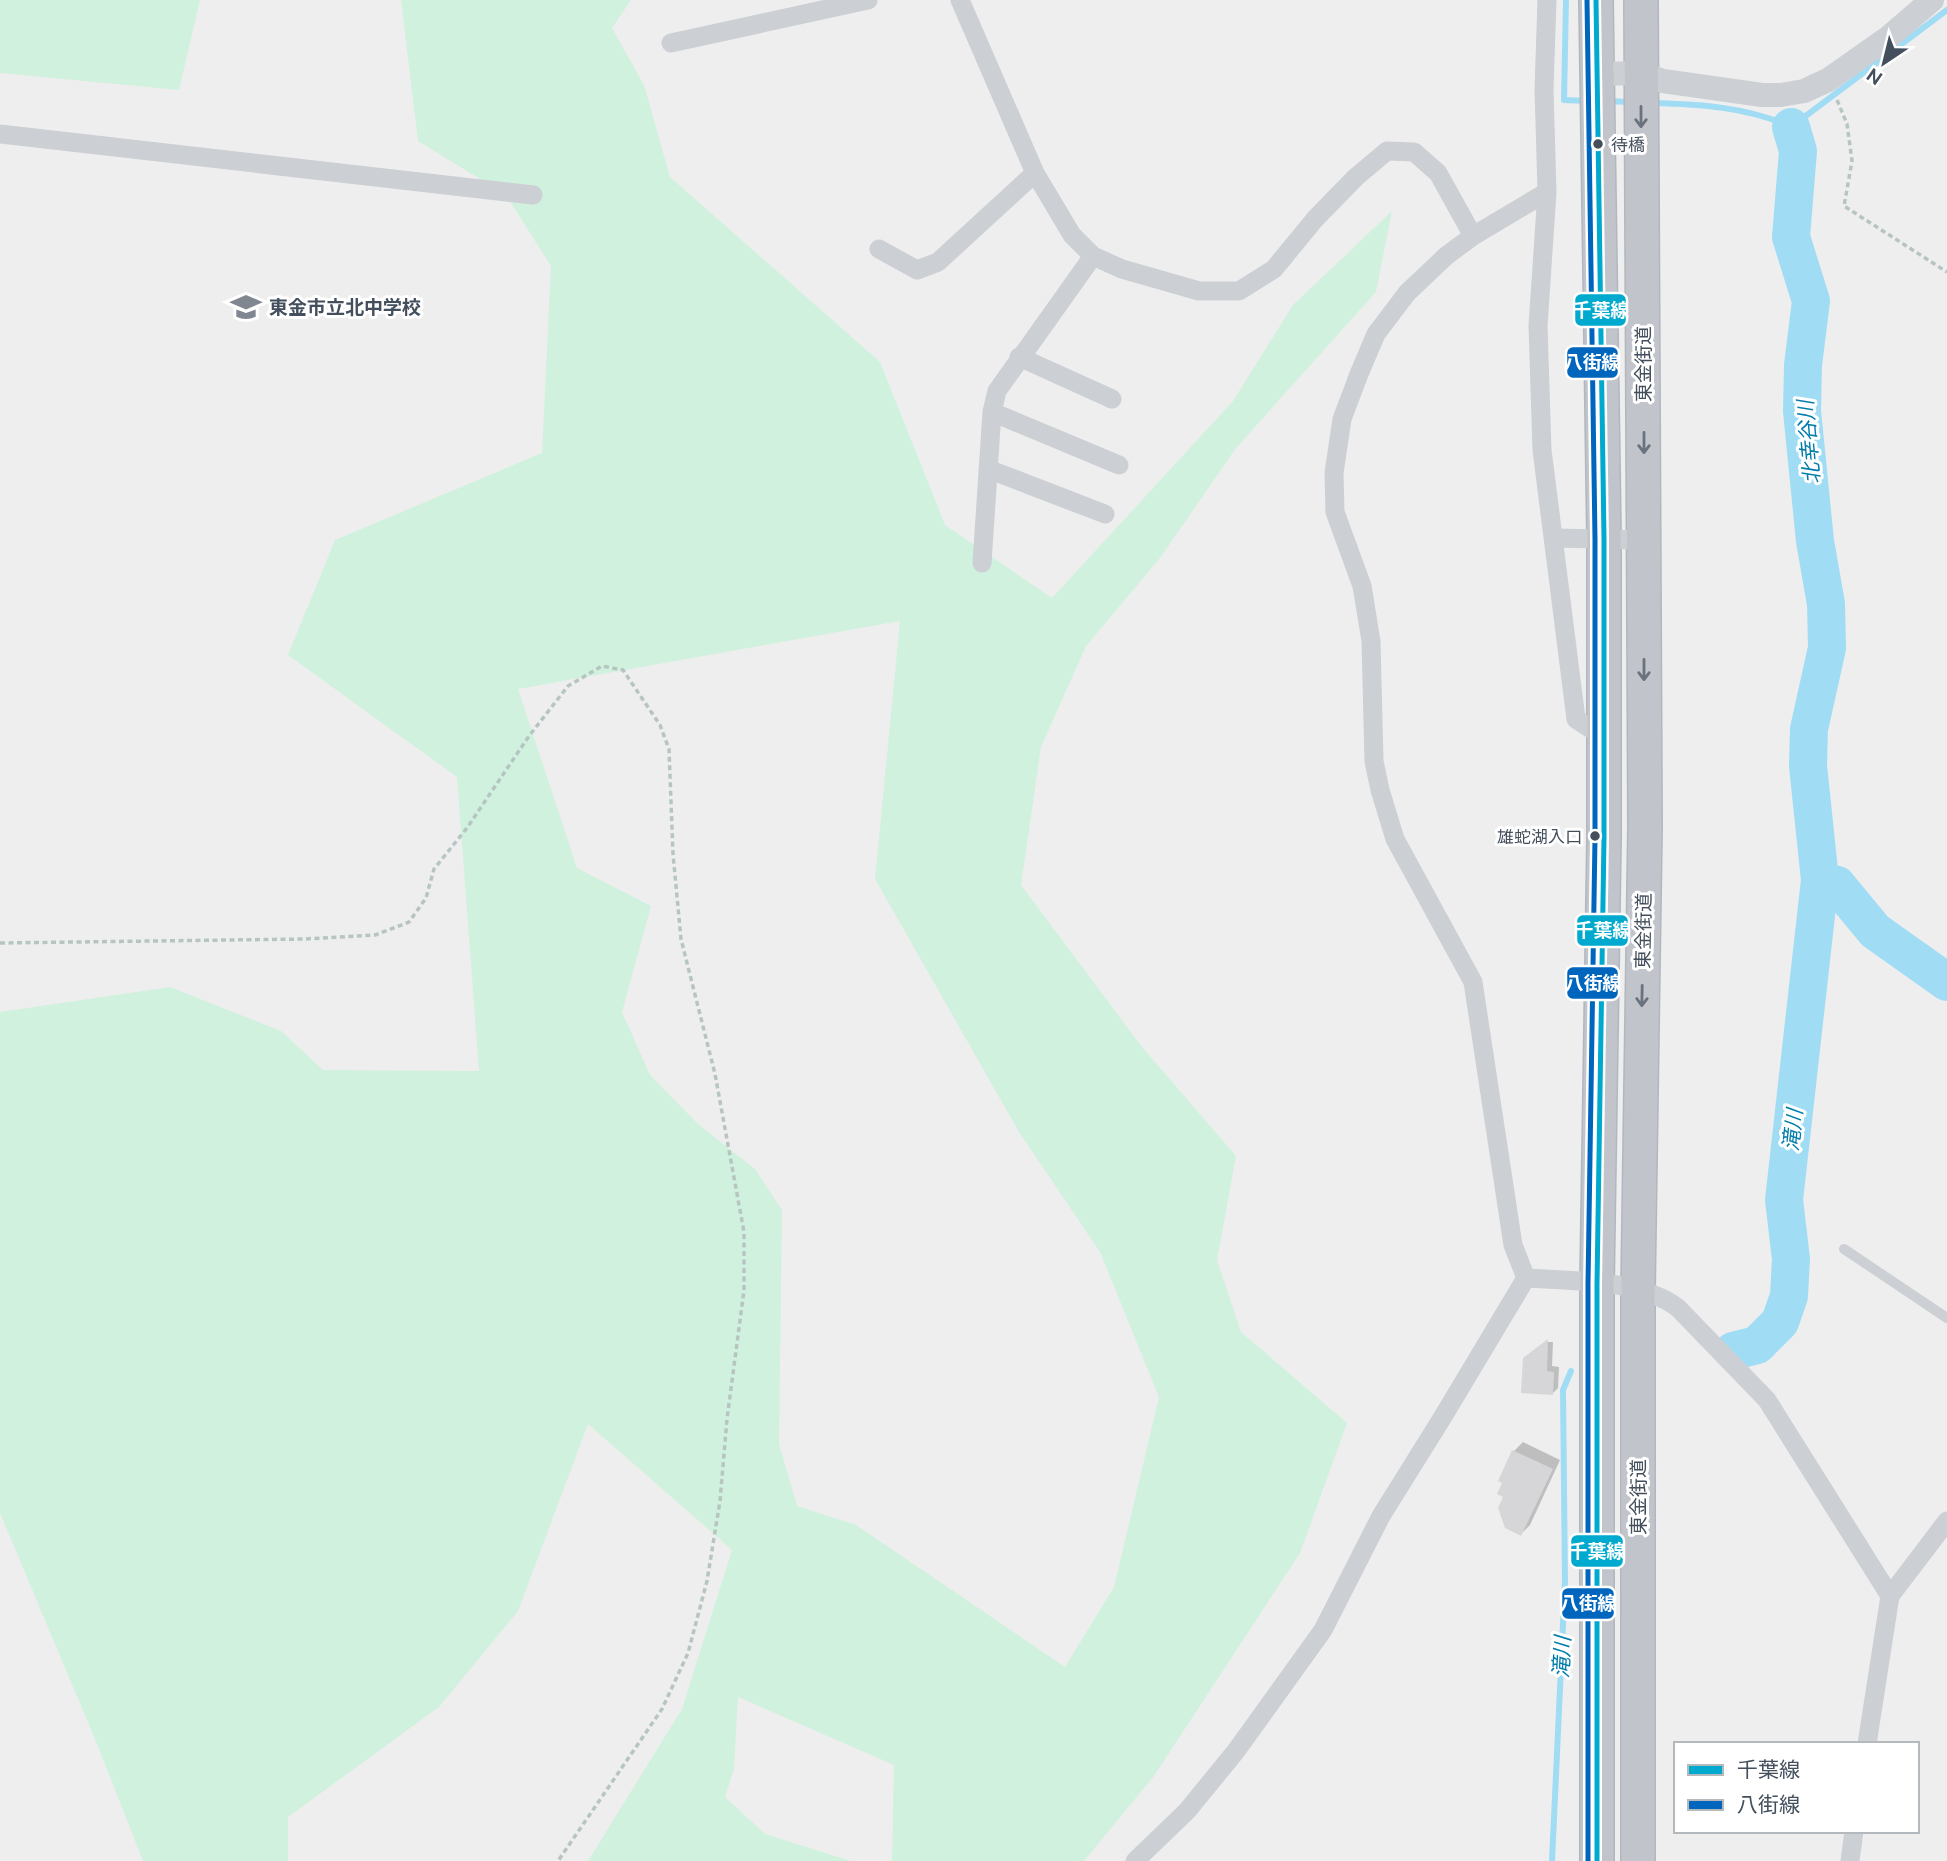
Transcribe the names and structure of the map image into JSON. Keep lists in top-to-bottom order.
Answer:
{
  "streets": {
    "highway": ["東金街道"]
  },
  "water": ["北幸谷川", "滝川"],
  "places": {
    "other": ["待橋", "雄蛇湖入口"],
    "school or university": ["東金市立北中学校"]
  },
  "lines": ["transit line 千葉線", "transit line 八街線"],
  "legend": ["千葉線", "八街線"],
  "north": "bottom left"
}
